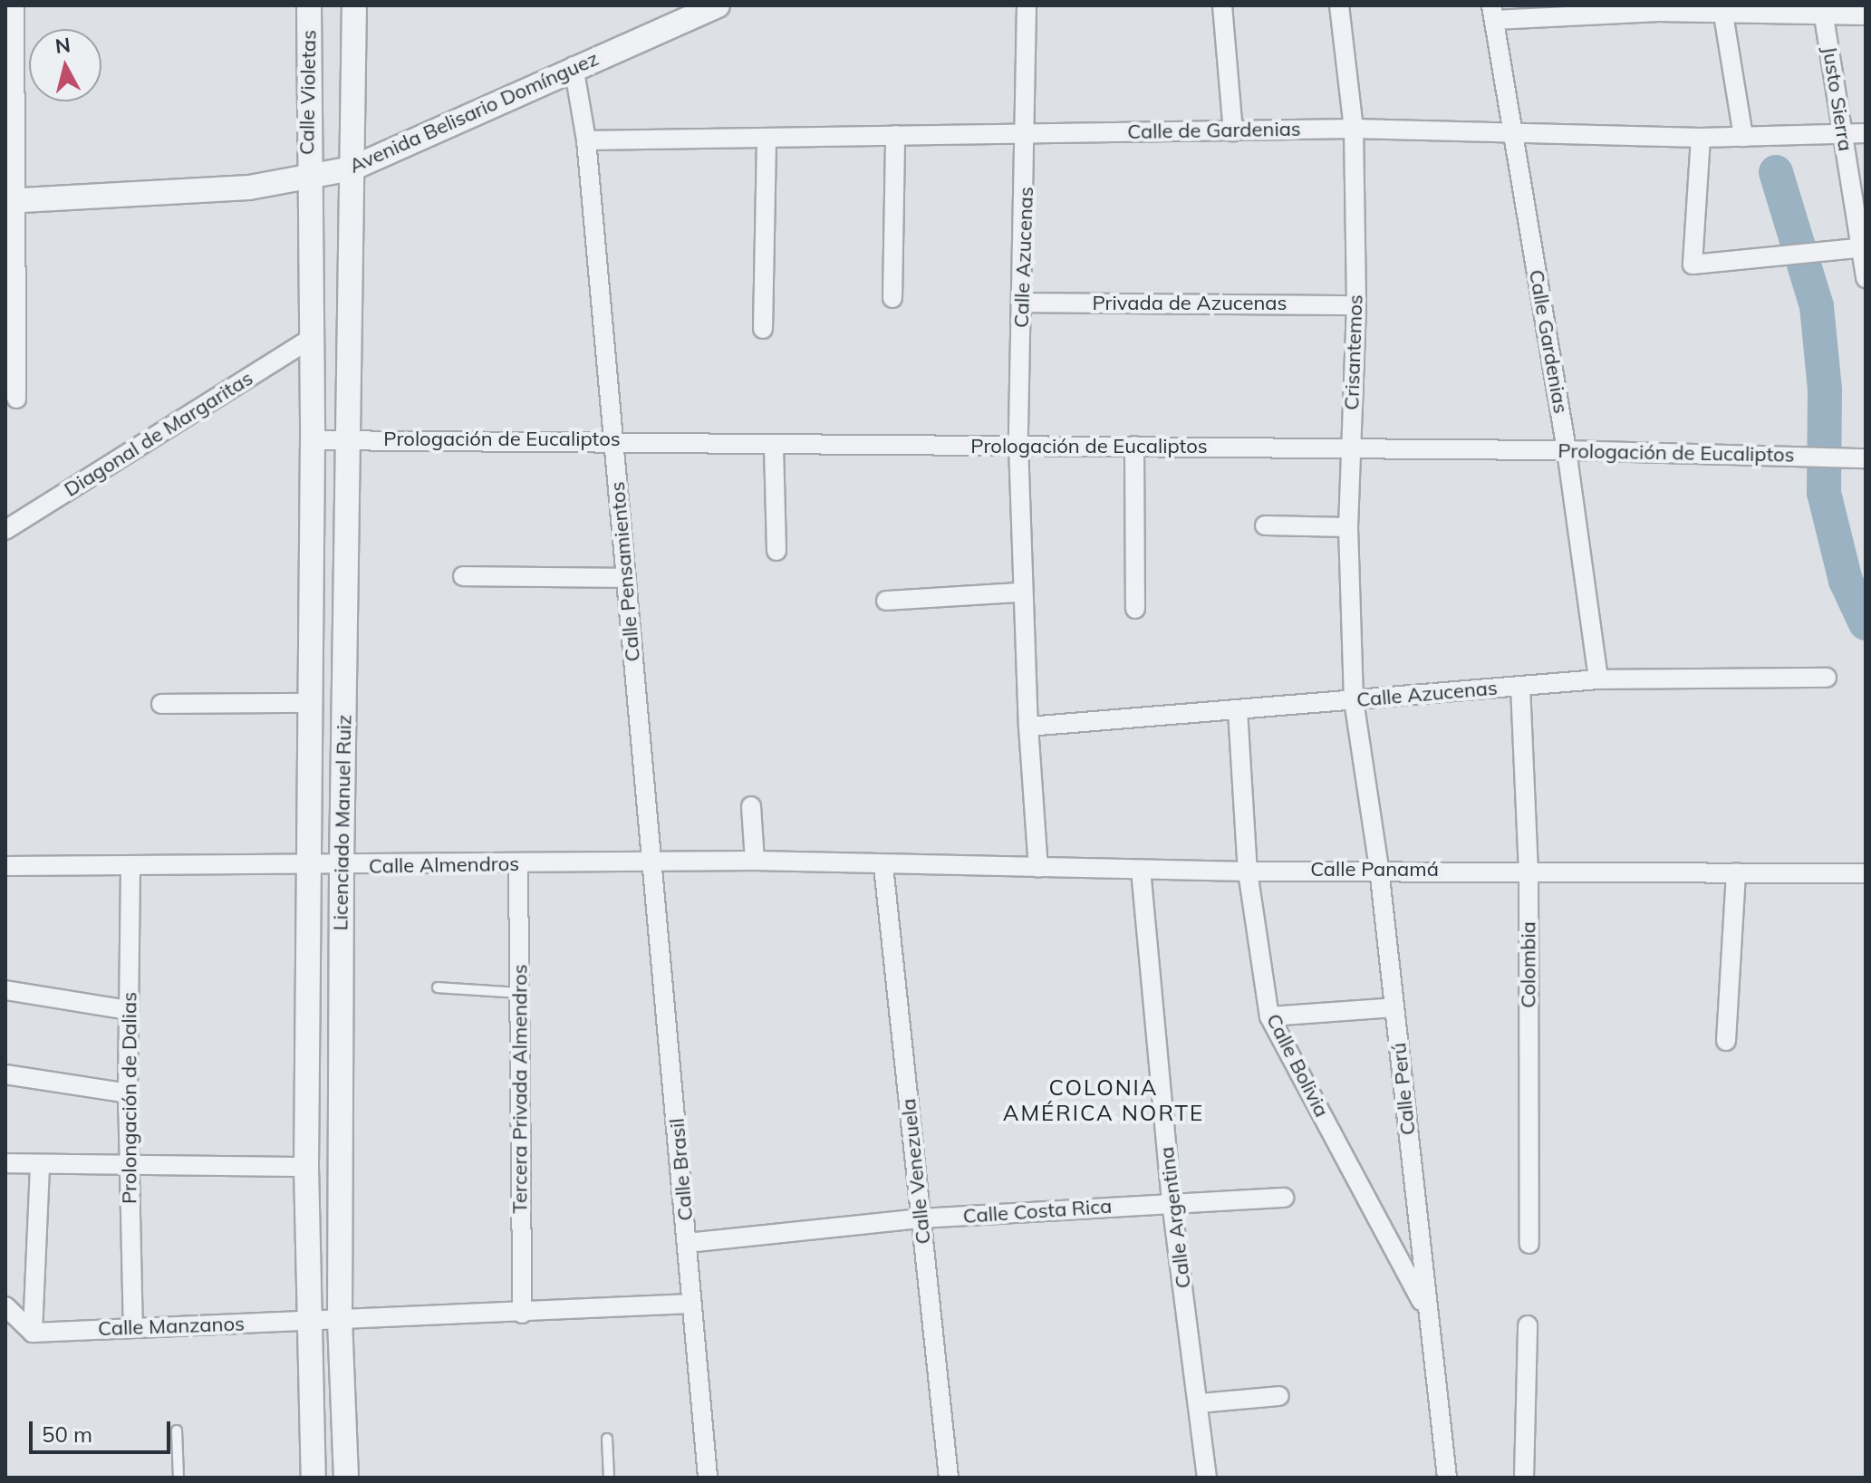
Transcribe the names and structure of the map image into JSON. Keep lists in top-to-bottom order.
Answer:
{
  "streets": {
    "street": [
      "Calle Violetas",
      "Justo Sierra",
      "Avenida Belisario Domínguez",
      "Calle de Gardenias",
      "Calle Azucenas",
      "Privada de Azucenas",
      "Calle Gardenias",
      "Crisantemos",
      "Diagonal de Margaritas",
      "Prologación de Eucaliptos",
      "Calle Pensamientos",
      "Licenciado Manuel Ruiz",
      "Calle Almendros",
      "Calle Panamá",
      "Colombia",
      "Calle Bolivia",
      "Tercera Privada Almendros",
      "Calle Perú",
      "Prolongación de Dalias",
      "Calle Brasil",
      "Calle Venezuela",
      "Calle Costa Rica",
      "Calle Argentina",
      "Calle Manzanos"
    ]
  },
  "crossings": [
    ["Calle Violetas", "Avenida Belisario Domínguez"],
    ["Calle Violetas", "Licenciado Manuel Ruiz"],
    ["Justo Sierra", "Calle de Gardenias"],
    ["Avenida Belisario Domínguez", "Calle Pensamientos"],
    ["Avenida Belisario Domínguez", "Licenciado Manuel Ruiz"],
    ["Calle de Gardenias", "Calle Azucenas"],
    ["Calle de Gardenias", "Calle Gardenias"],
    ["Calle de Gardenias", "Crisantemos"],
    ["Calle de Gardenias", "Calle Pensamientos"],
    ["Calle Azucenas", "Privada de Azucenas"],
    ["Calle Azucenas", "Calle Gardenias"],
    ["Calle Azucenas", "Crisantemos"],
    ["Calle Azucenas", "Prologación de Eucaliptos"],
    ["Calle Azucenas", "Calle Panamá"],
    ["Calle Azucenas", "Colombia"],
    ["Calle Azucenas", "Calle Bolivia"],
    ["Calle Azucenas", "Calle Perú"],
    ["Privada de Azucenas", "Crisantemos"],
    ["Calle Gardenias", "Prologación de Eucaliptos"],
    ["Crisantemos", "Prologación de Eucaliptos"],
    ["Crisantemos", "Calle Perú"],
    ["Diagonal de Margaritas", "Licenciado Manuel Ruiz"],
    ["Prologación de Eucaliptos", "Calle Pensamientos"],
    ["Prologación de Eucaliptos", "Licenciado Manuel Ruiz"],
    ["Calle Pensamientos", "Calle Almendros"],
    ["Calle Pensamientos", "Calle Brasil"],
    ["Licenciado Manuel Ruiz", "Calle Almendros"],
    ["Licenciado Manuel Ruiz", "Calle Manzanos"],
    ["Calle Almendros", "Calle Panamá"],
    ["Calle Almendros", "Tercera Privada Almendros"],
    ["Calle Almendros", "Prolongación de Dalias"],
    ["Calle Almendros", "Calle Brasil"],
    ["Calle Almendros", "Calle Venezuela"],
    ["Calle Panamá", "Colombia"],
    ["Calle Panamá", "Calle Bolivia"],
    ["Calle Panamá", "Calle Perú"],
    ["Calle Panamá", "Calle Venezuela"],
    ["Calle Panamá", "Calle Argentina"],
    ["Calle Bolivia", "Calle Perú"],
    ["Tercera Privada Almendros", "Calle Manzanos"],
    ["Prolongación de Dalias", "Calle Manzanos"],
    ["Calle Brasil", "Calle Costa Rica"],
    ["Calle Venezuela", "Calle Costa Rica"],
    ["Calle Costa Rica", "Calle Argentina"]
  ],
  "districts": ["COLONIA AMÉRICA NORTE"],
  "scale_bar": "50 m",
  "north": "top"
}
